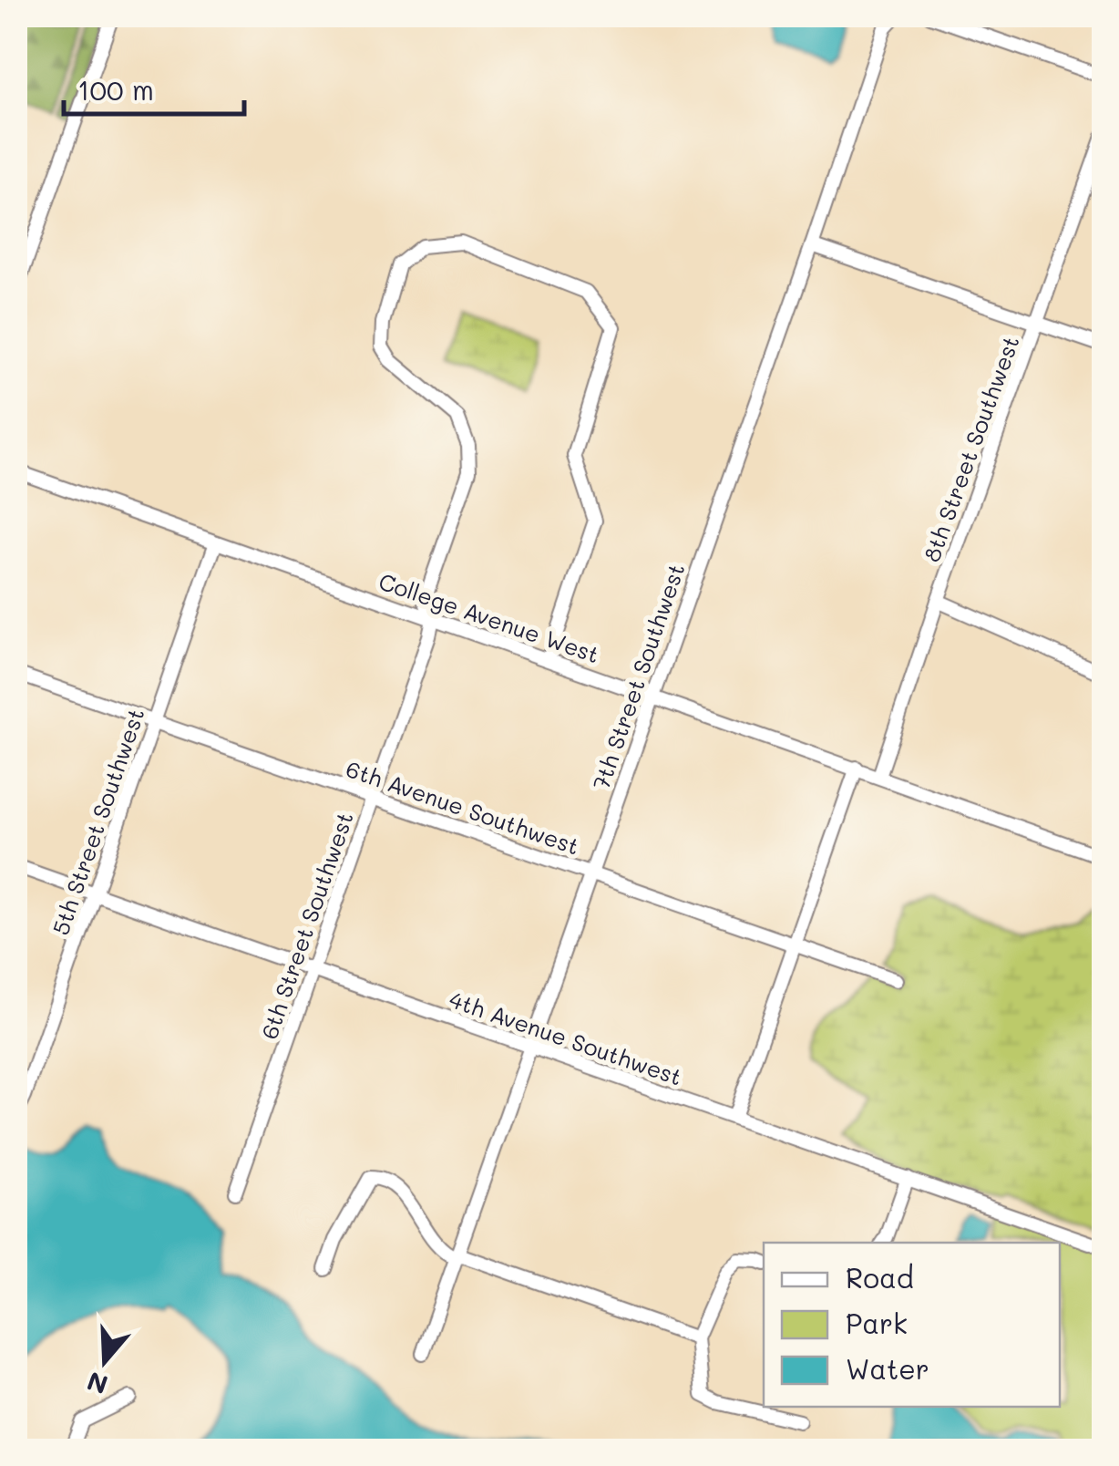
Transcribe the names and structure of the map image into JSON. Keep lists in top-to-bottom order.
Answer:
{
  "streets": {
    "street": [
      "8th Street Southwest",
      "College Avenue West",
      "7th Street Southwest",
      "6th Avenue Southwest",
      "5th Street Southwest",
      "6th Street Southwest",
      "4th Avenue Southwest"
    ]
  },
  "crossings": [
    ["8th Street Southwest", "College Avenue West"],
    ["College Avenue West", "7th Street Southwest"],
    ["College Avenue West", "5th Street Southwest"],
    ["College Avenue West", "6th Street Southwest"],
    ["7th Street Southwest", "6th Avenue Southwest"],
    ["7th Street Southwest", "4th Avenue Southwest"],
    ["6th Avenue Southwest", "5th Street Southwest"],
    ["6th Avenue Southwest", "6th Street Southwest"],
    ["5th Street Southwest", "4th Avenue Southwest"],
    ["6th Street Southwest", "4th Avenue Southwest"]
  ],
  "legend": ["Road", "Park", "Water"],
  "scale_bar": "100 m",
  "north": "bottom"
}
